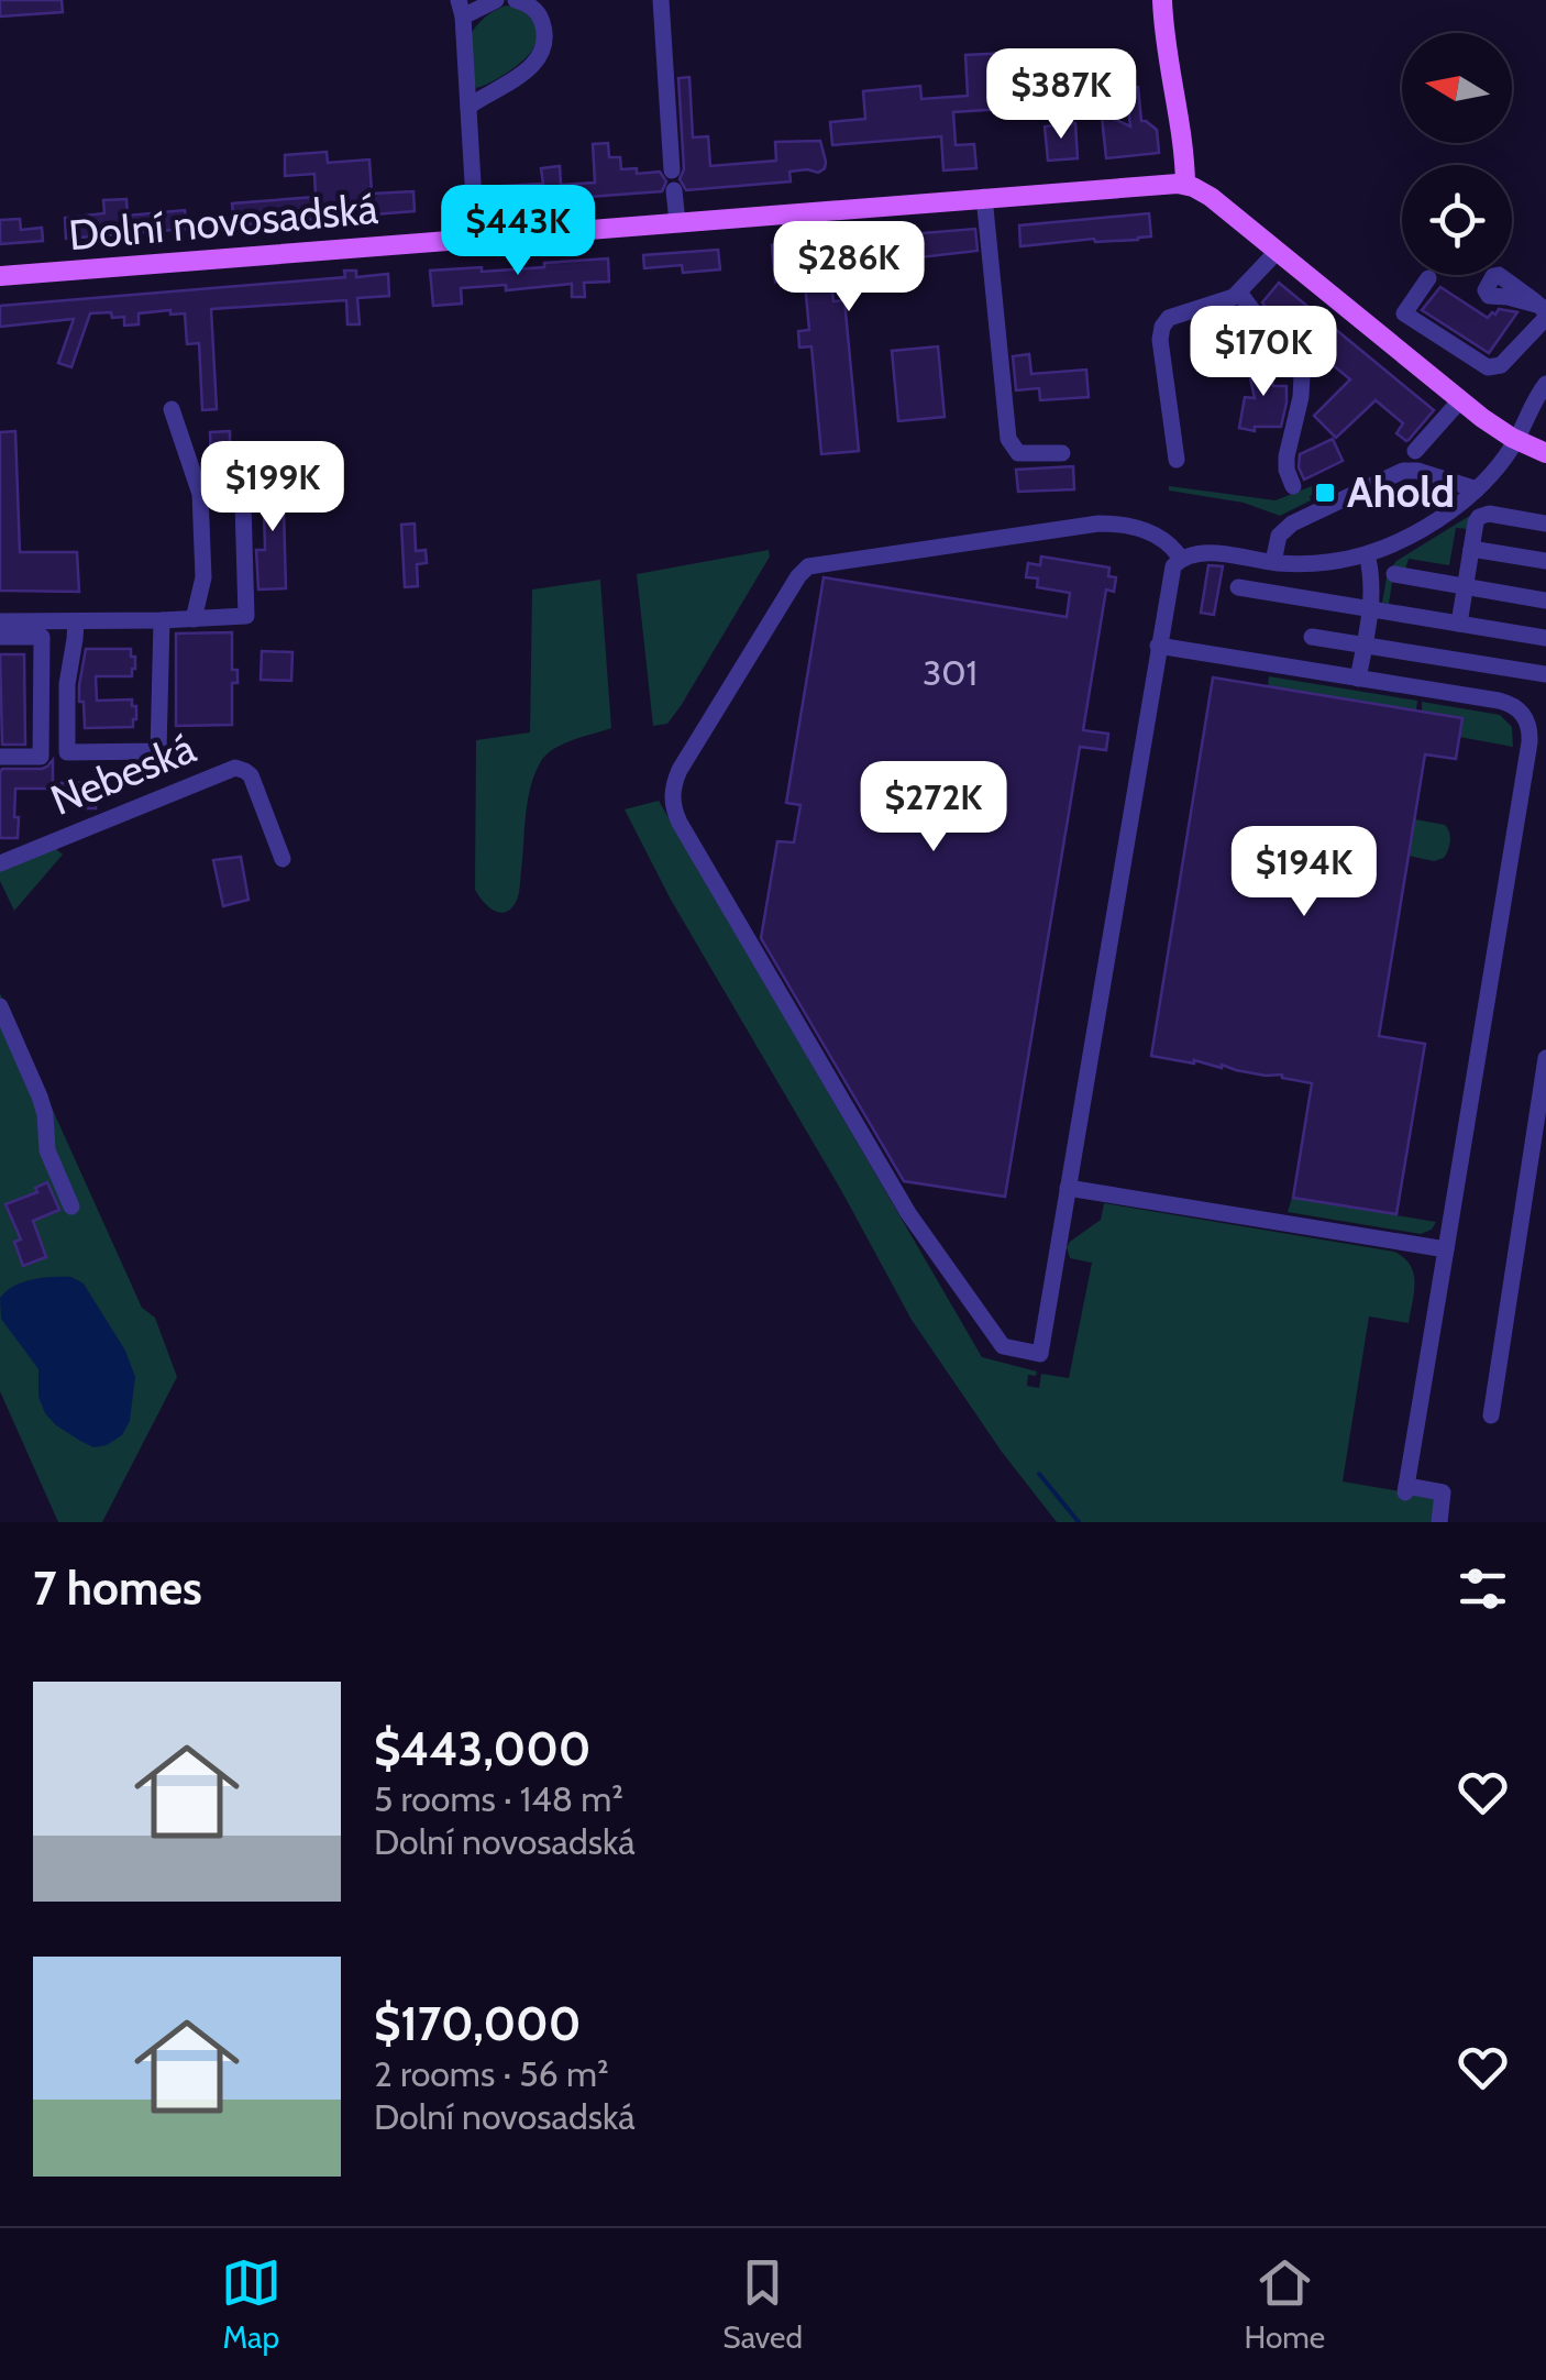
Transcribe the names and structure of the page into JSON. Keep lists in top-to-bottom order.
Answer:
{
  "streets": {
    "main road": ["Dolní novosadská"],
    "street": ["Nebeská"]
  },
  "places": {
    "transit": ["Ahold"]
  },
  "house_numbers": ["301"],
  "north": "left",
  "page": {
    "price": [
      "$387K",
      "$443K",
      "$286K",
      "$170K",
      "$199K",
      "$272K",
      "$194K"
    ],
    "heading": "7 homes",
    "list": [
      {
        "name": "$443,000",
        "note": "5 rooms · 148 m² · Dolní novosadská"
      },
      {
        "name": "$170,000",
        "note": "2 rooms · 56 m² · Dolní novosadská"
      }
    ],
    "tabs": ["Map", "Saved", "Home"]
  }
}
